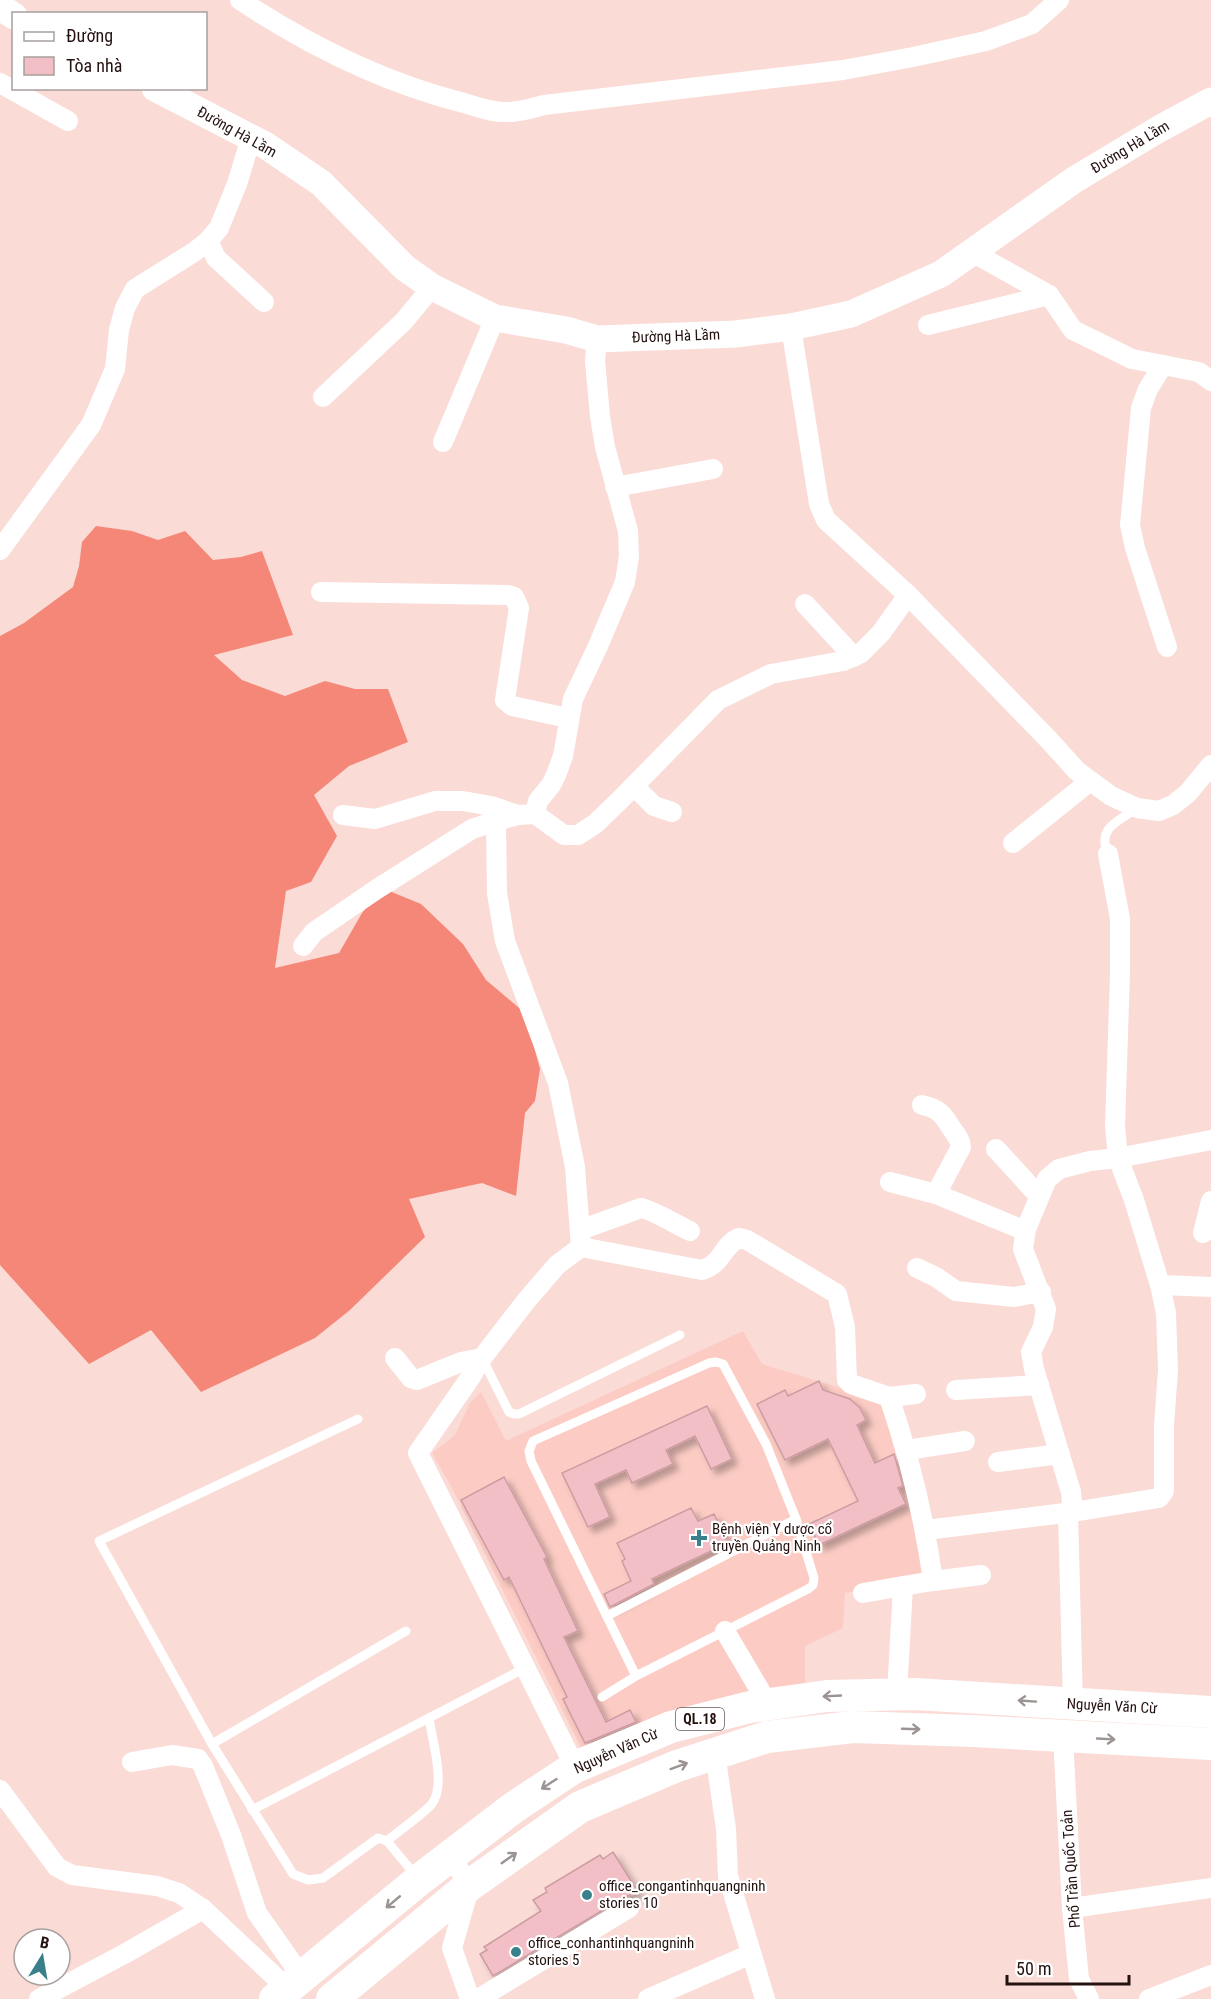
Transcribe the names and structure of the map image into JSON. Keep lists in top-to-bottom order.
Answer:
{
  "streets": {
    "main road": ["Đường Hà Lầm", "Nguyễn Văn Cừ", "QL.18"],
    "street": ["Phố Trần Quốc Toản"]
  },
  "crossings": [
    ["QL.18", "Phố Trần Quốc Toản"]
  ],
  "places": {
    "health": ["Bệnh viện Y dược cổ truyền Quảng Ninh"],
    "other": ["office_congantinhquangninh stories 10", "office_conhantinhquangninh stories 5"]
  },
  "legend": ["Đường", "Tòa nhà"],
  "scale_bar": "50 m",
  "north": "top"
}
